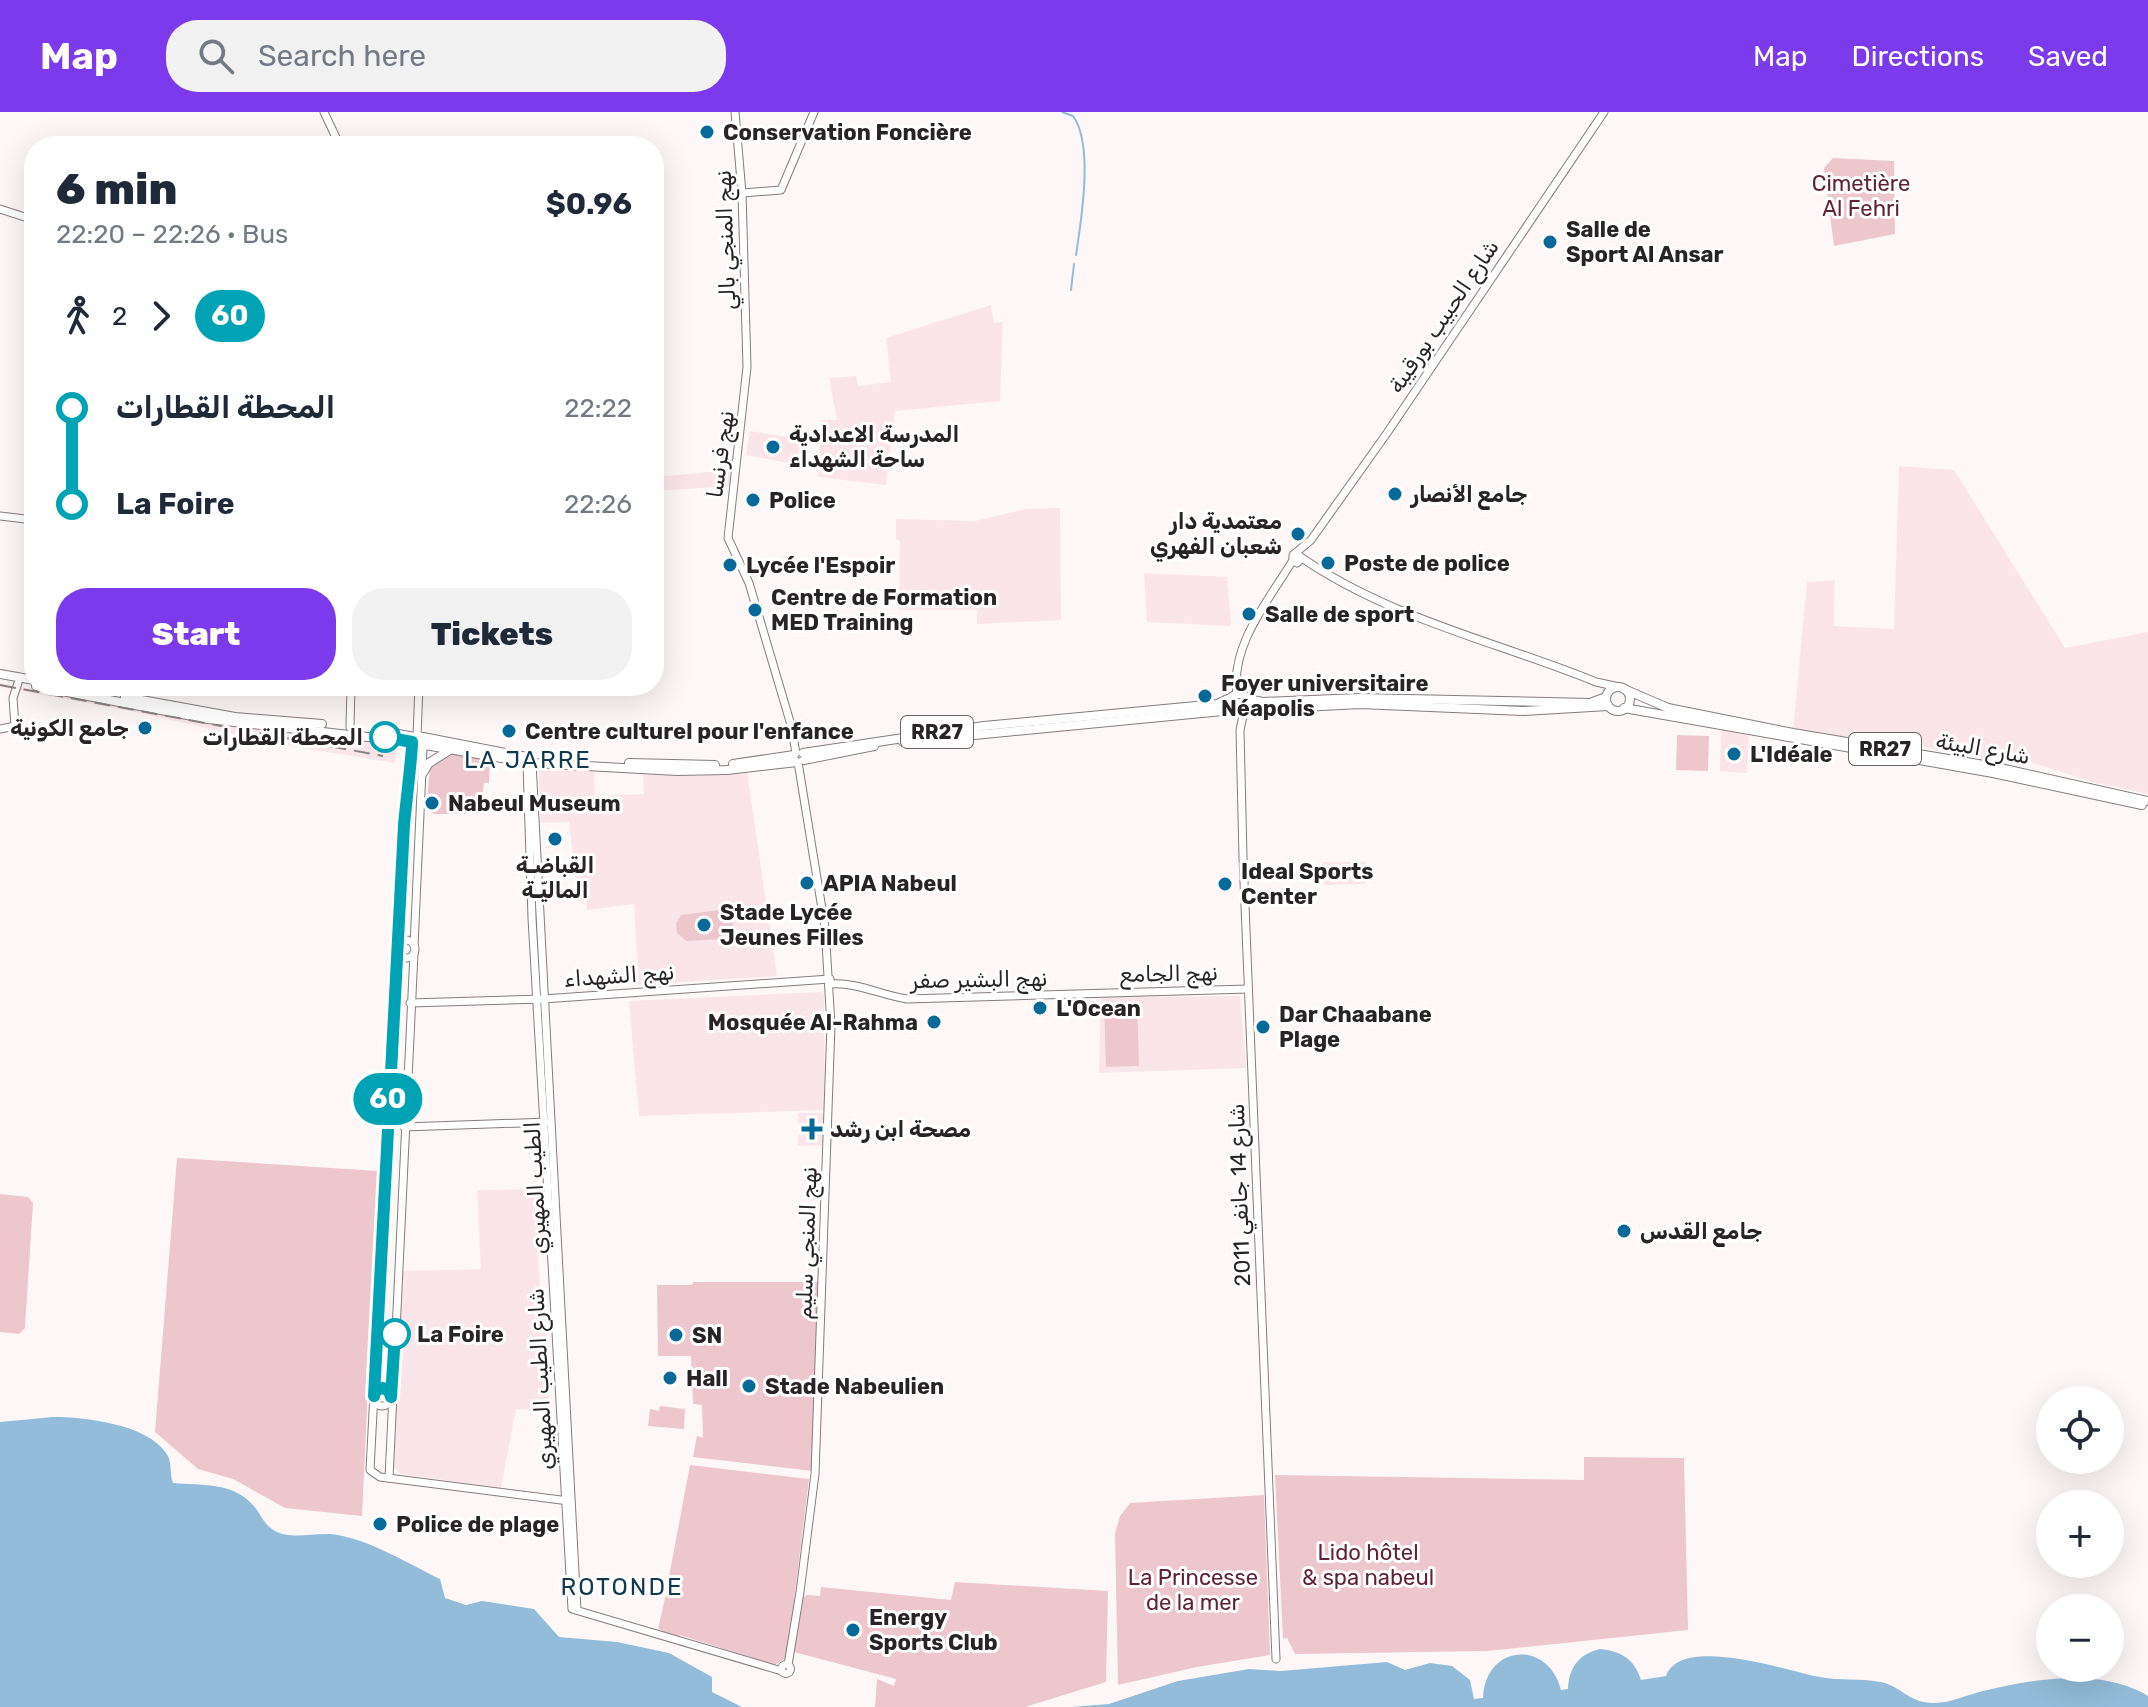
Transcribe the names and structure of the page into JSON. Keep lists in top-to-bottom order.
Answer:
{
  "streets": {
    "main road": ["RR27", "شارع البيئة"],
    "street": [
      "نهج المنجي بالي",
      "شارع الحبيب بورقيبة",
      "نهج فرنسا",
      "نهج الجامع",
      "نهج الشهداء",
      "نهج البشير صفر",
      "شارع 14 جانفي 2011",
      "نهج المنجي سليم",
      "شارع الطيب المهيري"
    ]
  },
  "crossings": [
    ["نهج المنجي بالي", "نهج فرنسا"],
    ["شارع الحبيب بورقيبة", "RR27"],
    ["نهج فرنسا", "نهج المنجي سليم"],
    ["RR27", "شارع البيئة"],
    ["RR27", "نهج المنجي سليم"],
    ["RR27", "شارع الطيب المهيري"],
    ["نهج الجامع", "نهج البشير صفر"],
    ["نهج الجامع", "شارع 14 جانفي 2011"],
    ["نهج الشهداء", "نهج البشير صفر"],
    ["نهج الشهداء", "نهج المنجي سليم"],
    ["نهج الشهداء", "شارع الطيب المهيري"],
    ["نهج البشير صفر", "نهج المنجي سليم"],
    ["نهج المنجي سليم", "شارع الطيب المهيري"]
  ],
  "districts": ["LA JARRE", "ROTONDE"],
  "parks": ["Cimetière Al Fehri", "Lido hôtel & spa nabeul", "La Princesse de la mer"],
  "places": {
    "other": [
      "Conservation Foncière",
      "Salle de Sport Al Ansar",
      "المدرسة الاعدادية ساحة الشهداء",
      "جامع الأنصار",
      "Police",
      "معتمدية دار شعبان الفهري",
      "Poste de police",
      "Lycée l'Espoir",
      "Centre de Formation MED Training",
      "Salle de sport",
      "Foyer universitaire Néapolis",
      "جامع الكونية",
      "Centre culturel pour l'enfance",
      "المحطة القطارات",
      "L'Idéale",
      "Nabeul Museum",
      "القباضـة الماليّـة",
      "APIA Nabeul",
      "Ideal Sports Center",
      "Stade Lycée Jeunes Filles",
      "L'Ocean",
      "Mosquée Al-Rahma",
      "Dar Chaabane Plage",
      "جامع القدس",
      "La Foire",
      "SN",
      "Hall",
      "Stade Nabeulien",
      "Police de plage",
      "Energy Sports Club"
    ],
    "health": ["مصحة ابن رشد"]
  },
  "lines": ["bus line 60"],
  "page": {
    "header": "Map",
    "search": "Search here",
    "nav": ["Map", "Directions", "Saved"],
    "on_map": "60",
    "heading": ["6 min", "22:20 – 22:26 · Bus", "$0.96"],
    "legs": ["2", "60"],
    "list": [
      {
        "name": "المحطة القطارات",
        "value": "22:22"
      },
      {
        "name": "La Foire",
        "value": "22:26"
      }
    ],
    "buttons": ["Start", "Tickets"],
    "map_buttons": ["+", "−"]
  }
}
